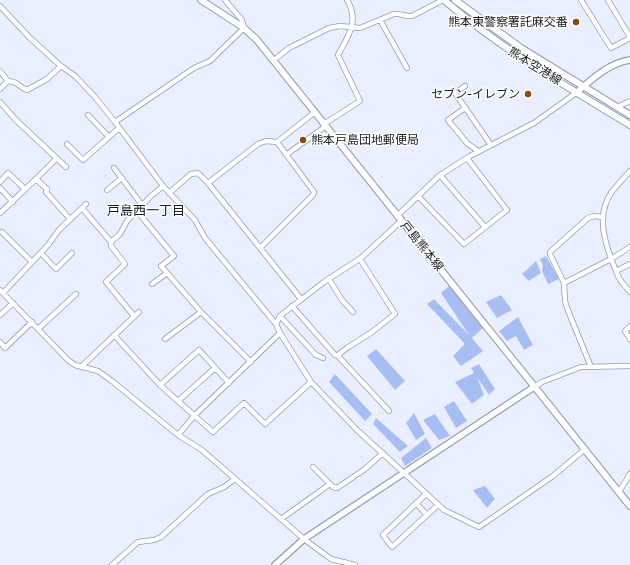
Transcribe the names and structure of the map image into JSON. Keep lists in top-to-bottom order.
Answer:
{
  "streets": {
    "main road": ["熊本空港線", "戸島熊本線"]
  },
  "districts": ["戸島西一丁目"],
  "places": ["熊本東警察署託麻交番", "セブン-イレブン", "熊本戸島団地郵便局"]
}
